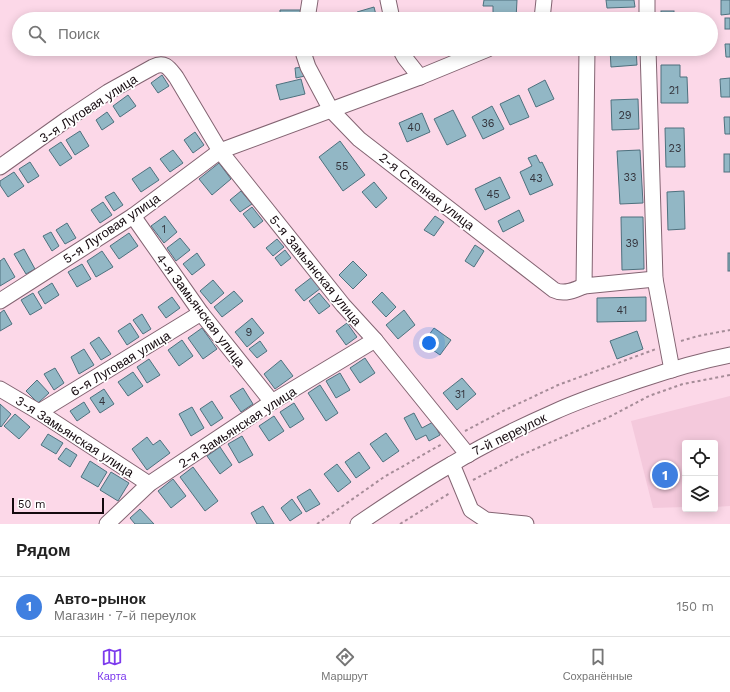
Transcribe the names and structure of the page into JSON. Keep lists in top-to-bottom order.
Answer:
{
  "streets": {
    "street": [
      "3-я Луговая улица",
      "2-я Степная улица",
      "5-я Луговая улица",
      "5-я Замьянская улица",
      "4-я Замьянская улица",
      "6-я Луговая улица",
      "2-я Замьянская улица",
      "7-й переулок",
      "3-я Замьянская улица"
    ]
  },
  "crossings": [
    ["3-я Луговая улица", "5-я Замьянская улица"],
    ["2-я Степная улица", "5-я Луговая улица"],
    ["5-я Луговая улица", "5-я Замьянская улица"],
    ["5-я Луговая улица", "4-я Замьянская улица"],
    ["5-я Замьянская улица", "2-я Замьянская улица"],
    ["5-я Замьянская улица", "7-й переулок"],
    ["4-я Замьянская улица", "6-я Луговая улица"],
    ["4-я Замьянская улица", "2-я Замьянская улица"],
    ["6-я Луговая улица", "3-я Замьянская улица"],
    ["2-я Замьянская улица", "3-я Замьянская улица"]
  ],
  "house_numbers": [
    "21",
    "29",
    "36",
    "40",
    "23",
    "55",
    "33",
    "43",
    "45",
    "1",
    "39",
    "41",
    "9",
    "31",
    "4"
  ],
  "scale_bar": "50 m",
  "page": {
    "search": "Поиск",
    "pins": "1",
    "scale": "50 m",
    "heading": "Рядом",
    "list": [
      {
        "mark": "1",
        "name": "Авто-рынок",
        "note": "Магазин · 7-й переулок",
        "value": "150 m"
      }
    ],
    "nav": ["Карта", "Маршрут", "Сохранённые"]
  }
}
